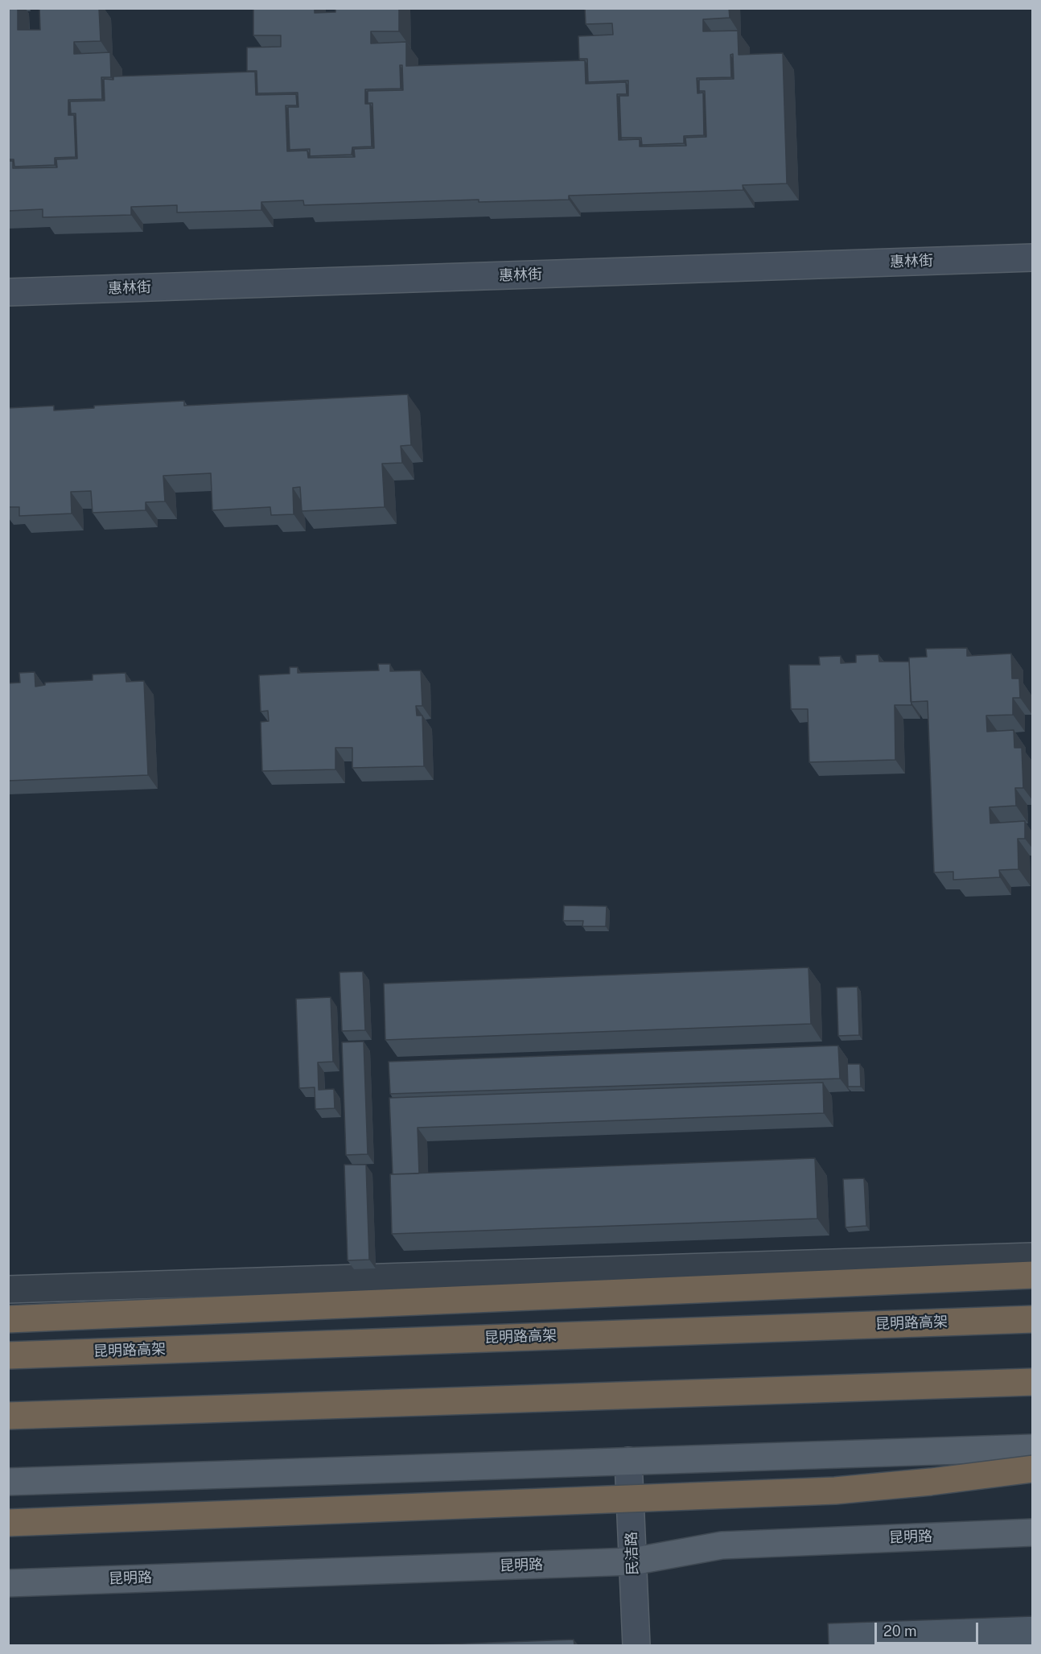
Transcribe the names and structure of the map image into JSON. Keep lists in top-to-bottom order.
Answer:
{
  "streets": {
    "highway": ["昆明路高架"],
    "main road": ["昆明路"],
    "street": ["惠林街", "民洁路"]
  },
  "crossings": [
    ["昆明路", "民洁路"]
  ],
  "scale_bar": "20 m"
}
